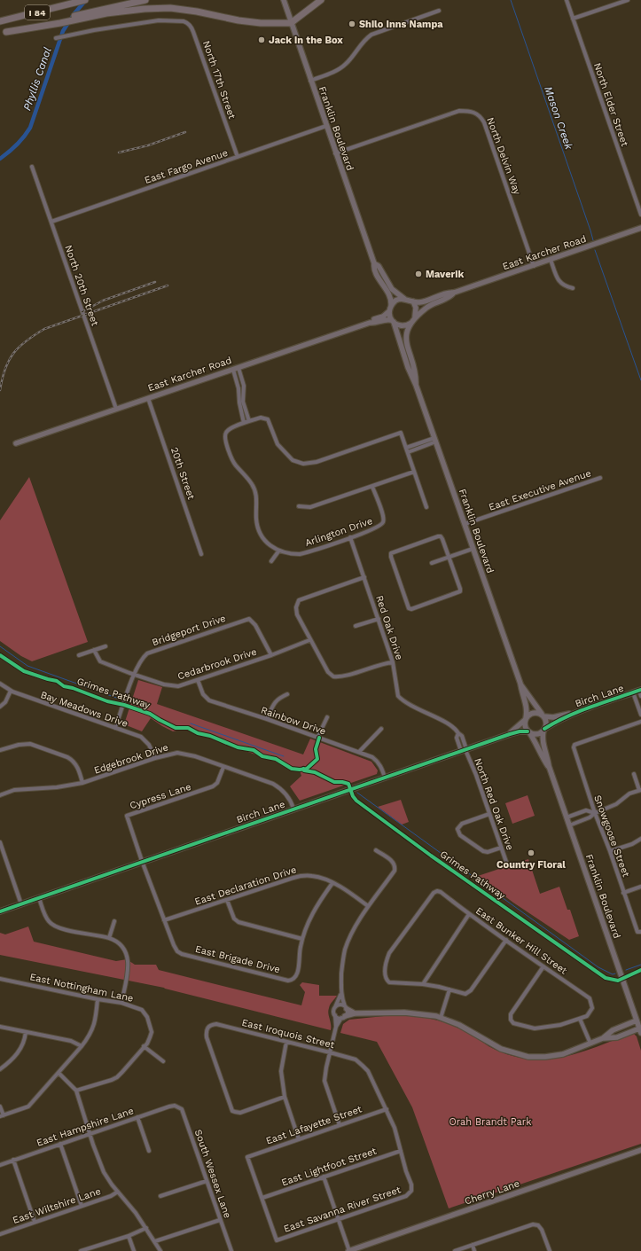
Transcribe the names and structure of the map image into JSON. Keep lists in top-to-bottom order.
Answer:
{
  "streets": {
    "highway": ["I 84"],
    "main road": [
      "Franklin Boulevard",
      "East Karcher Road",
      "Birch Lane",
      "Cherry Lane"
    ],
    "street": [
      "North 17th Street",
      "North Elder Street",
      "North Delvin Way",
      "East Fargo Avenue",
      "North 20th Street",
      "20th Street",
      "East Executive Avenue",
      "Arlington Drive",
      "Red Oak Drive",
      "Bridgeport Drive",
      "Cedarbrook Drive",
      "Bay Meadows Drive",
      "Rainbow Drive",
      "Edgebrook Drive",
      "Cypress Lane",
      "North Red Oak Drive",
      "Snowgoose Street",
      "East Declaration Drive",
      "East Bunker Hill Street",
      "East Brigade Drive",
      "East Nottingham Lane",
      "East Iroquois Street",
      "East Lafayette Street",
      "East Hampshire Lane",
      "East Lightfoot Street",
      "South Wessex Lane",
      "East Wiltshire Lane",
      "East Savanna River Street"
    ],
    "cycle path": ["Grimes Pathway"]
  },
  "crossings": [
    ["North 17th Street", "East Fargo Avenue"],
    ["Franklin Boulevard", "North Delvin Way"],
    ["Franklin Boulevard", "East Fargo Avenue"],
    ["Franklin Boulevard", "East Executive Avenue"],
    ["Franklin Boulevard", "Birch Lane"],
    ["North Delvin Way", "East Karcher Road"],
    ["East Fargo Avenue", "North 20th Street"],
    ["East Karcher Road", "North 20th Street"],
    ["East Karcher Road", "20th Street"],
    ["Arlington Drive", "Red Oak Drive"],
    ["Red Oak Drive", "Birch Lane"],
    ["Red Oak Drive", "North Red Oak Drive"],
    ["Bridgeport Drive", "Cedarbrook Drive"],
    ["Bridgeport Drive", "Bay Meadows Drive"],
    ["Cedarbrook Drive", "Rainbow Drive"],
    ["Birch Lane", "Rainbow Drive"],
    ["Birch Lane", "Edgebrook Drive"],
    ["Birch Lane", "Cypress Lane"],
    ["Birch Lane", "North Red Oak Drive"],
    ["Bay Meadows Drive", "Edgebrook Drive"],
    ["Edgebrook Drive", "Cypress Lane"],
    ["Cypress Lane", "East Declaration Drive"],
    ["Cypress Lane", "East Brigade Drive"],
    ["East Iroquois Street", "East Lafayette Street"],
    ["East Lafayette Street", "East Lightfoot Street"],
    ["East Lafayette Street", "East Savanna River Street"],
    ["East Hampshire Lane", "South Wessex Lane"],
    ["East Lightfoot Street", "East Savanna River Street"]
  ],
  "water": ["Phyllis Canal", "Mason Creek"],
  "parks": ["Orah Brandt Park"],
  "places": [
    "Shilo Inns Nampa",
    "Jack in the Box",
    "Maverik",
    "Country Floral"
  ]
}
